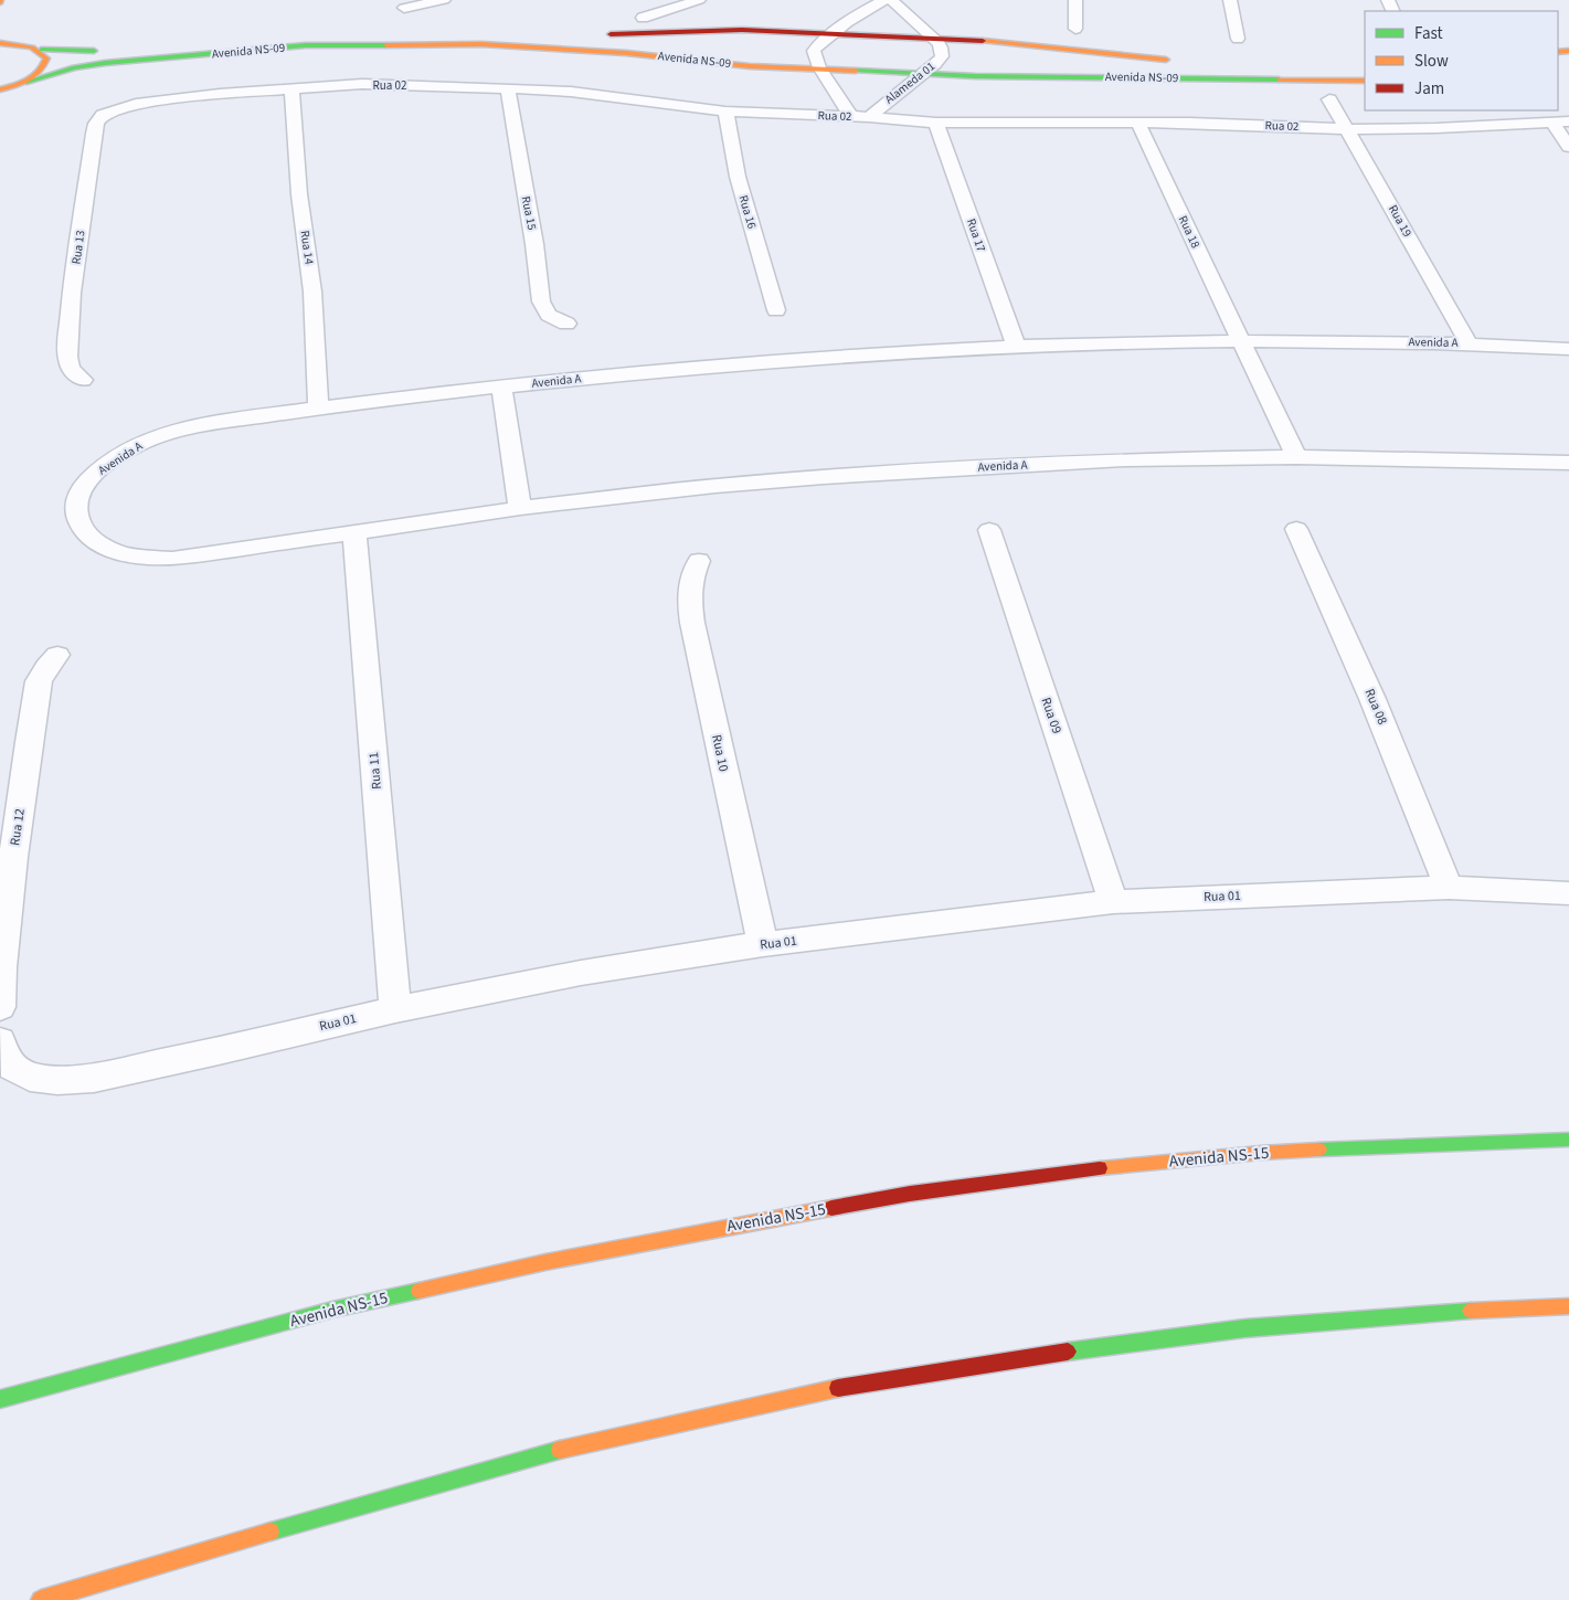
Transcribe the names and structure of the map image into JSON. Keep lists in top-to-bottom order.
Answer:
{
  "streets": {
    "street": [
      "Avenida NS-09",
      "Alameda 01",
      "Rua 02",
      "Rua 16",
      "Rua 15",
      "Rua 19",
      "Rua 18",
      "Rua 17",
      "Rua 13",
      "Rua 14",
      "Avenida A",
      "Rua 08",
      "Rua 09",
      "Rua 10",
      "Rua 11",
      "Rua 12",
      "Rua 01",
      "Avenida NS-15"
    ]
  },
  "crossings": [
    ["Avenida NS-09", "Alameda 01"],
    ["Alameda 01", "Rua 02"],
    ["Rua 02", "Rua 16"],
    ["Rua 02", "Rua 15"],
    ["Rua 02", "Rua 19"],
    ["Rua 02", "Rua 18"],
    ["Rua 02", "Rua 17"],
    ["Rua 02", "Rua 13"],
    ["Rua 02", "Rua 14"],
    ["Rua 19", "Avenida A"],
    ["Rua 18", "Avenida A"],
    ["Rua 17", "Avenida A"],
    ["Rua 14", "Avenida A"],
    ["Avenida A", "Rua 11"],
    ["Rua 08", "Rua 01"],
    ["Rua 09", "Rua 01"],
    ["Rua 10", "Rua 01"],
    ["Rua 11", "Rua 01"]
  ],
  "legend": ["Fast", "Slow", "Jam"]
}
